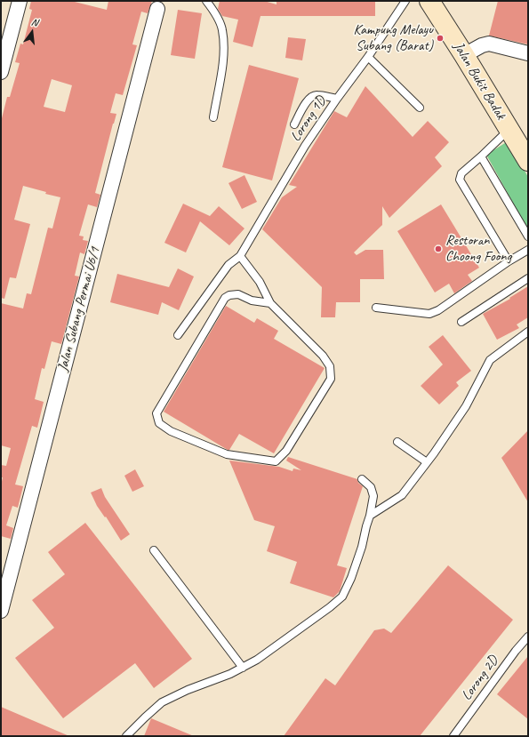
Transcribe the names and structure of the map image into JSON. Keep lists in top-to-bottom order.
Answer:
{
  "streets": {
    "main road": ["Jalan Bukit Badak"],
    "street": ["Jalan Subang Permai U6/1"],
    "lane": ["Lorong 1D", "Lorong 2D"]
  },
  "places": ["Kampung Melayu Subang (Barat)", "Restoran Choong Foong"],
  "north": "top"
}
